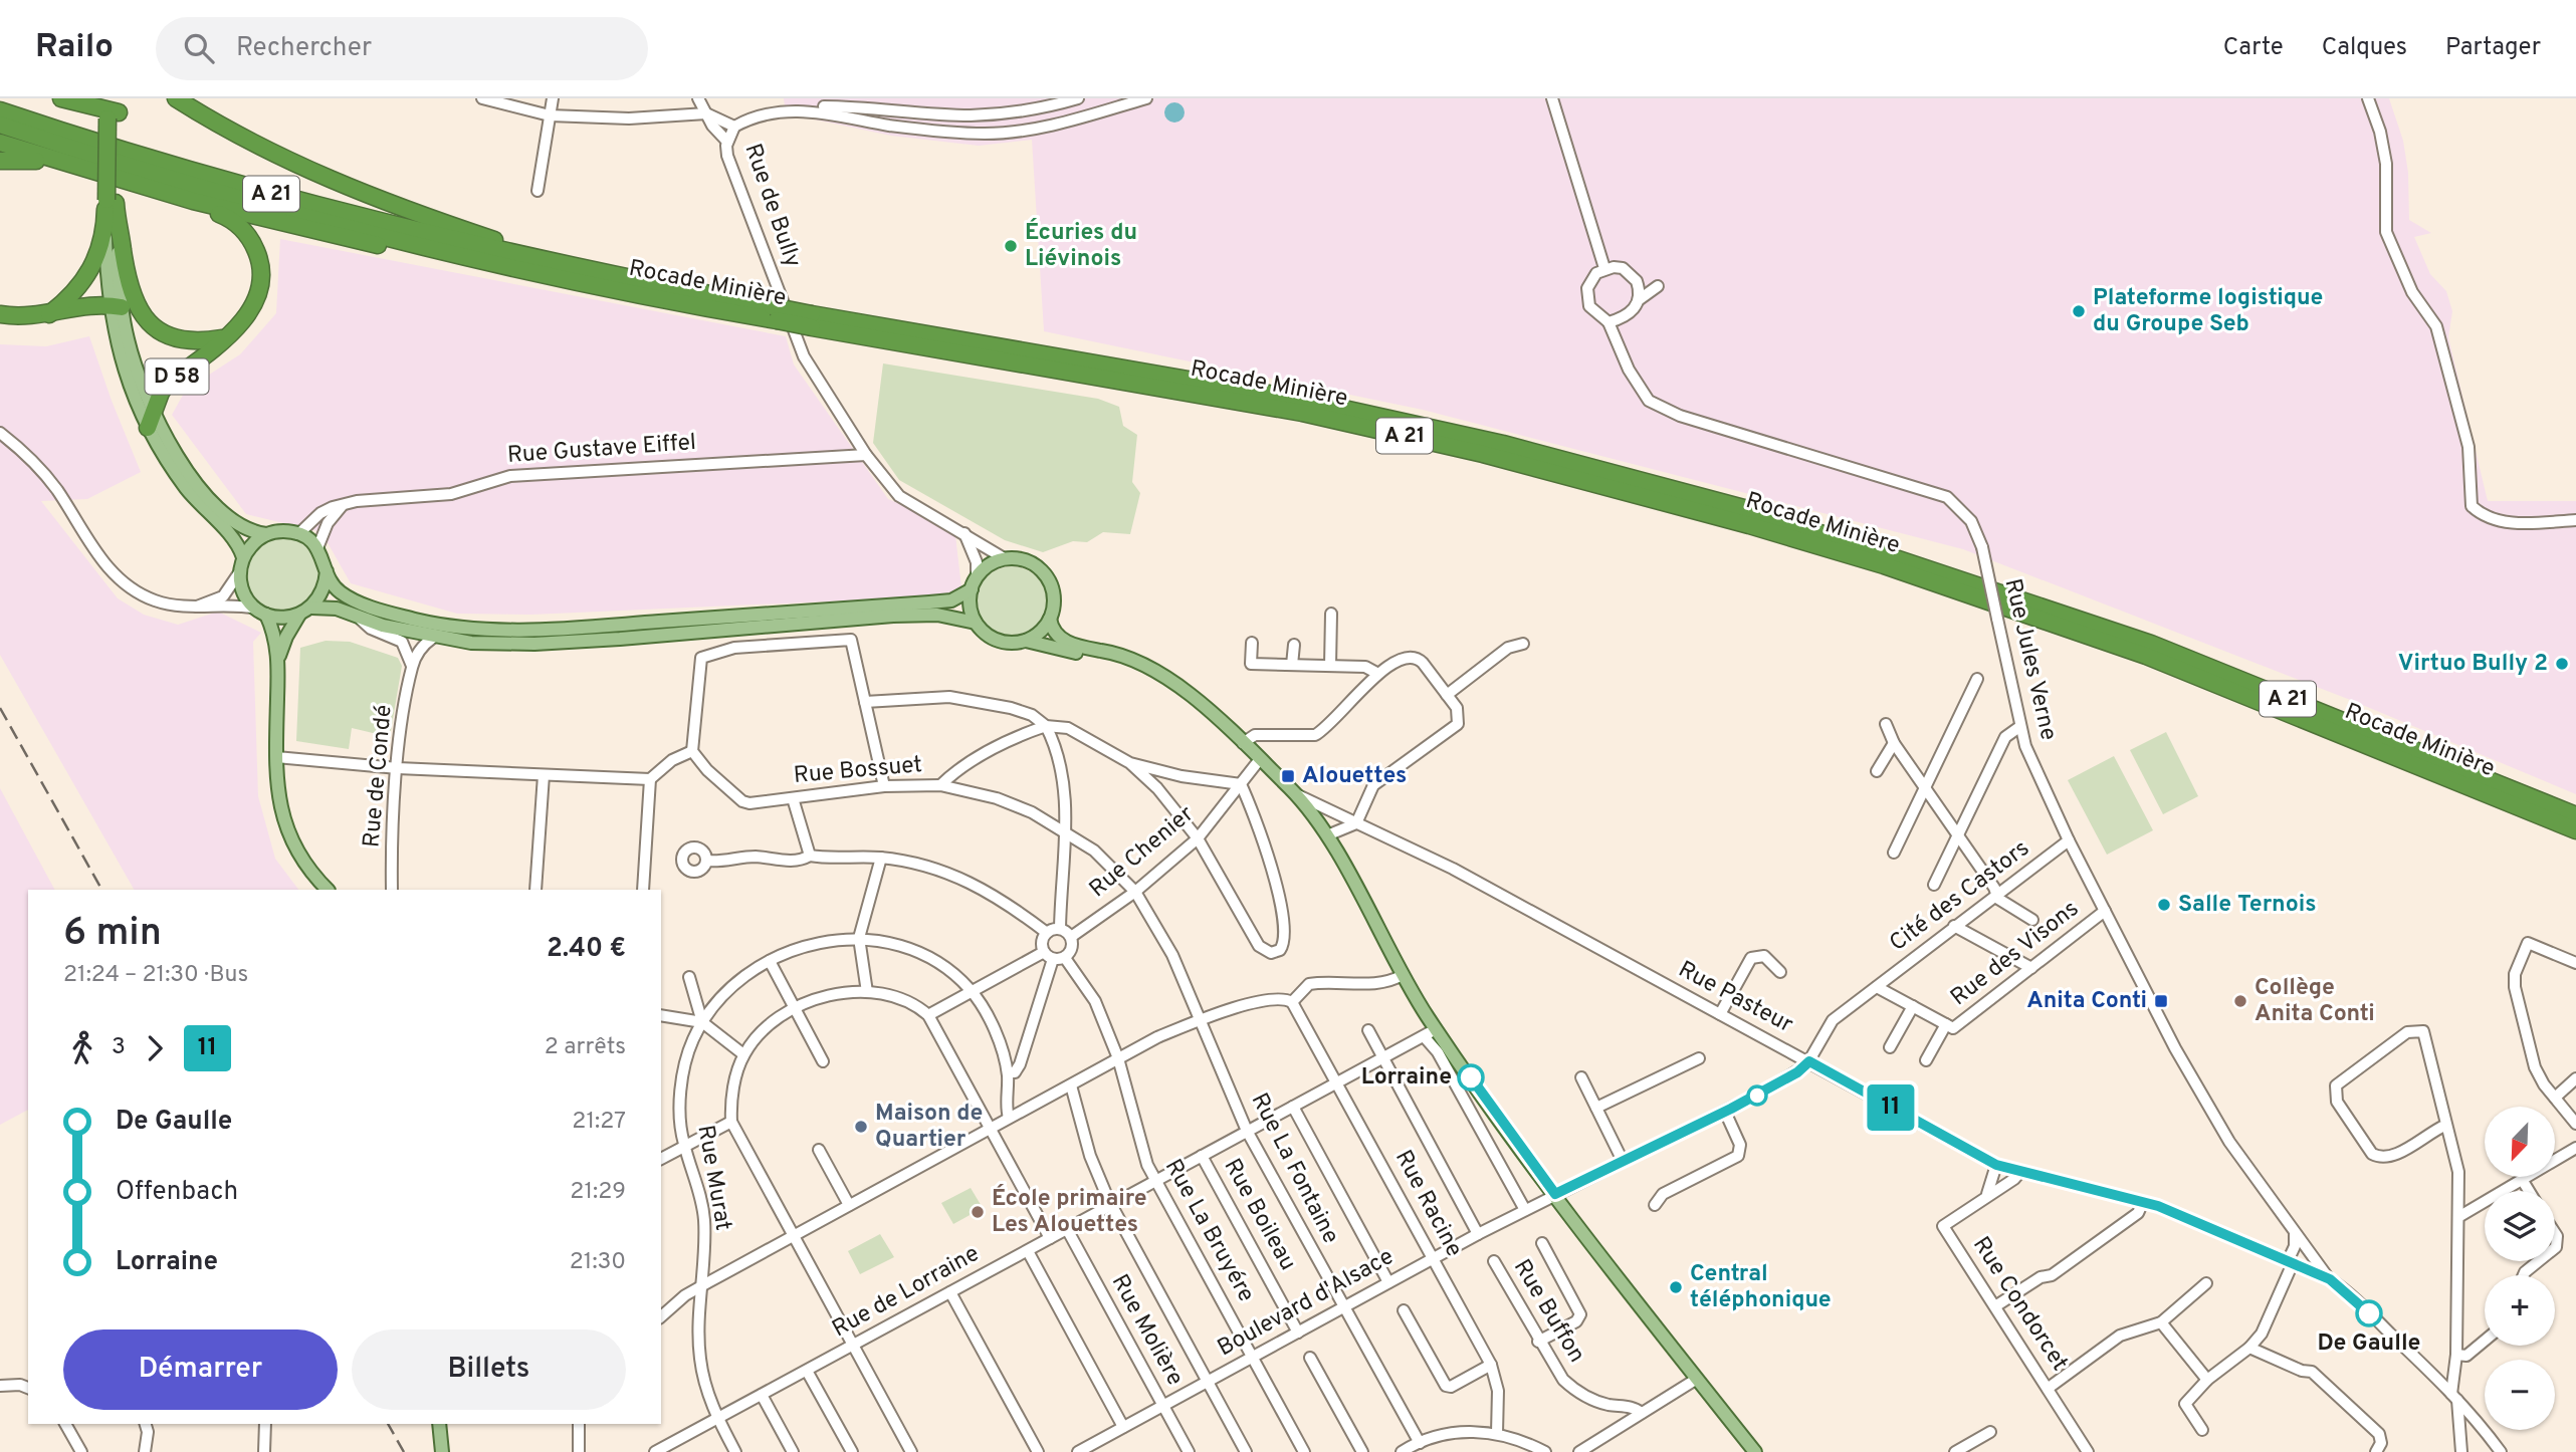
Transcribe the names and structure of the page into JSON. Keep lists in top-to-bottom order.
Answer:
{
  "streets": {
    "highway": ["A 21", "Rocade Minière", "D 58"],
    "street": [
      "Rue de Bully",
      "Rue Gustave Eiffel",
      "Rue Jules Verne",
      "Rue Bossuet",
      "Rue de Condé",
      "Rue Chenier",
      "Cité des Castors",
      "Rue des Visons",
      "Rue Pasteur",
      "Rue La Fontaine",
      "Rue Murat",
      "Rue Racine",
      "Rue Boileau",
      "Rue La Bruyére",
      "Rue de Lorraine",
      "Boulevard d'Alsace",
      "Rue Condorcet",
      "Rue Buffon",
      "Rue Molière"
    ]
  },
  "crossings": [
    ["Rue de Bully", "Rue Gustave Eiffel"],
    ["D 58", "Rue Gustave Eiffel"],
    ["Rue Jules Verne", "Cité des Castors"],
    ["Rue Jules Verne", "Rue des Visons"],
    ["Rue Jules Verne", "Rue Pasteur"],
    ["Rue Bossuet", "Rue Chenier"],
    ["Rue Bossuet", "Rue La Fontaine"],
    ["Rue Chenier", "Rue La Bruyére"],
    ["Cité des Castors", "Rue des Visons"],
    ["Cité des Castors", "Rue Pasteur"],
    ["Cité des Castors", "Boulevard d'Alsace"],
    ["Rue Pasteur", "Boulevard d'Alsace"],
    ["Rue Pasteur", "Rue Condorcet"],
    ["Rue La Fontaine", "Rue de Lorraine"],
    ["Rue La Fontaine", "Boulevard d'Alsace"],
    ["Rue Murat", "Rue de Lorraine"],
    ["Rue Racine", "Rue de Lorraine"],
    ["Rue Racine", "Boulevard d'Alsace"],
    ["Rue Boileau", "Rue de Lorraine"],
    ["Rue Boileau", "Boulevard d'Alsace"],
    ["Rue La Bruyére", "Rue de Lorraine"],
    ["Rue La Bruyére", "Boulevard d'Alsace"],
    ["Rue de Lorraine", "Rue Molière"],
    ["Boulevard d'Alsace", "Rue Molière"]
  ],
  "places": {
    "other": [
      "Écuries du Liévinois",
      "Plateforme logistique du Groupe Seb",
      "Virtuo Bully 2",
      "Salle Ternois",
      "Collège Anita Conti",
      "Lorraine",
      "Maison de Quartier",
      "École primaire Les Alouettes",
      "Central téléphonique",
      "De Gaulle"
    ],
    "transit": ["Alouettes", "Anita Conti"]
  },
  "lines": ["bus line 11"],
  "north": "bottom left",
  "page": {
    "header": "Railo",
    "search": "Rechercher",
    "nav": ["Carte", "Calques", "Partager"],
    "on_map": "11",
    "heading": ["6 min", "21:24 – 21:30 · Bus", "2.40 €"],
    "legs": ["3", "11", "2 arrêts"],
    "list": [
      {
        "name": "De Gaulle",
        "value": "21:27"
      },
      {
        "name": "Offenbach",
        "value": "21:29"
      },
      {
        "name": "Lorraine",
        "value": "21:30"
      }
    ],
    "map_buttons": ["+", "−"],
    "buttons": ["Démarrer", "Billets"]
  }
}
